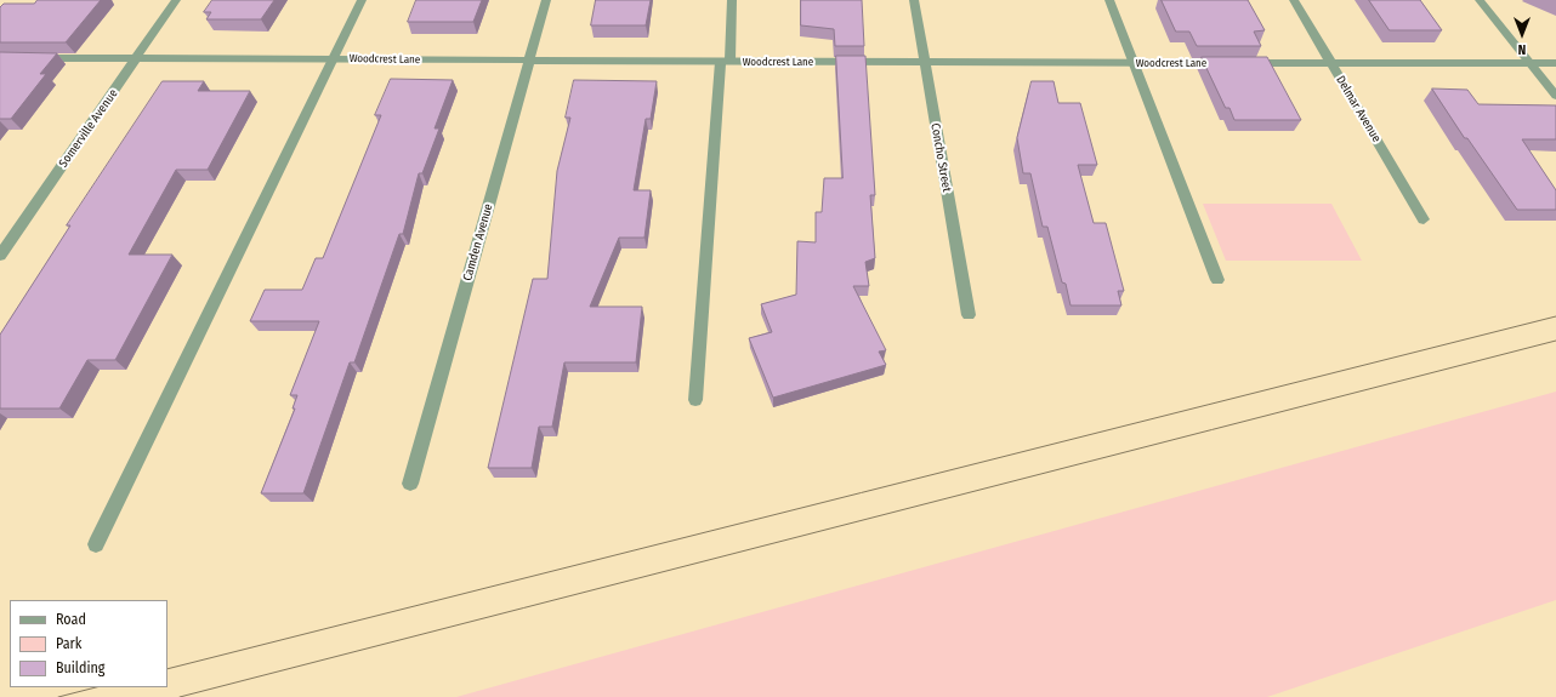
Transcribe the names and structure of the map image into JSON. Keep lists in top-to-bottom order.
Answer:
{
  "streets": {
    "street": [
      "Woodcrest Lane",
      "Delmar Avenue",
      "Somerville Avenue",
      "Concho Street",
      "Camden Avenue"
    ]
  },
  "crossings": [
    ["Woodcrest Lane", "Delmar Avenue"],
    ["Woodcrest Lane", "Somerville Avenue"],
    ["Woodcrest Lane", "Concho Street"],
    ["Woodcrest Lane", "Camden Avenue"]
  ],
  "legend": ["Road", "Park", "Building"],
  "north": "bottom"
}
